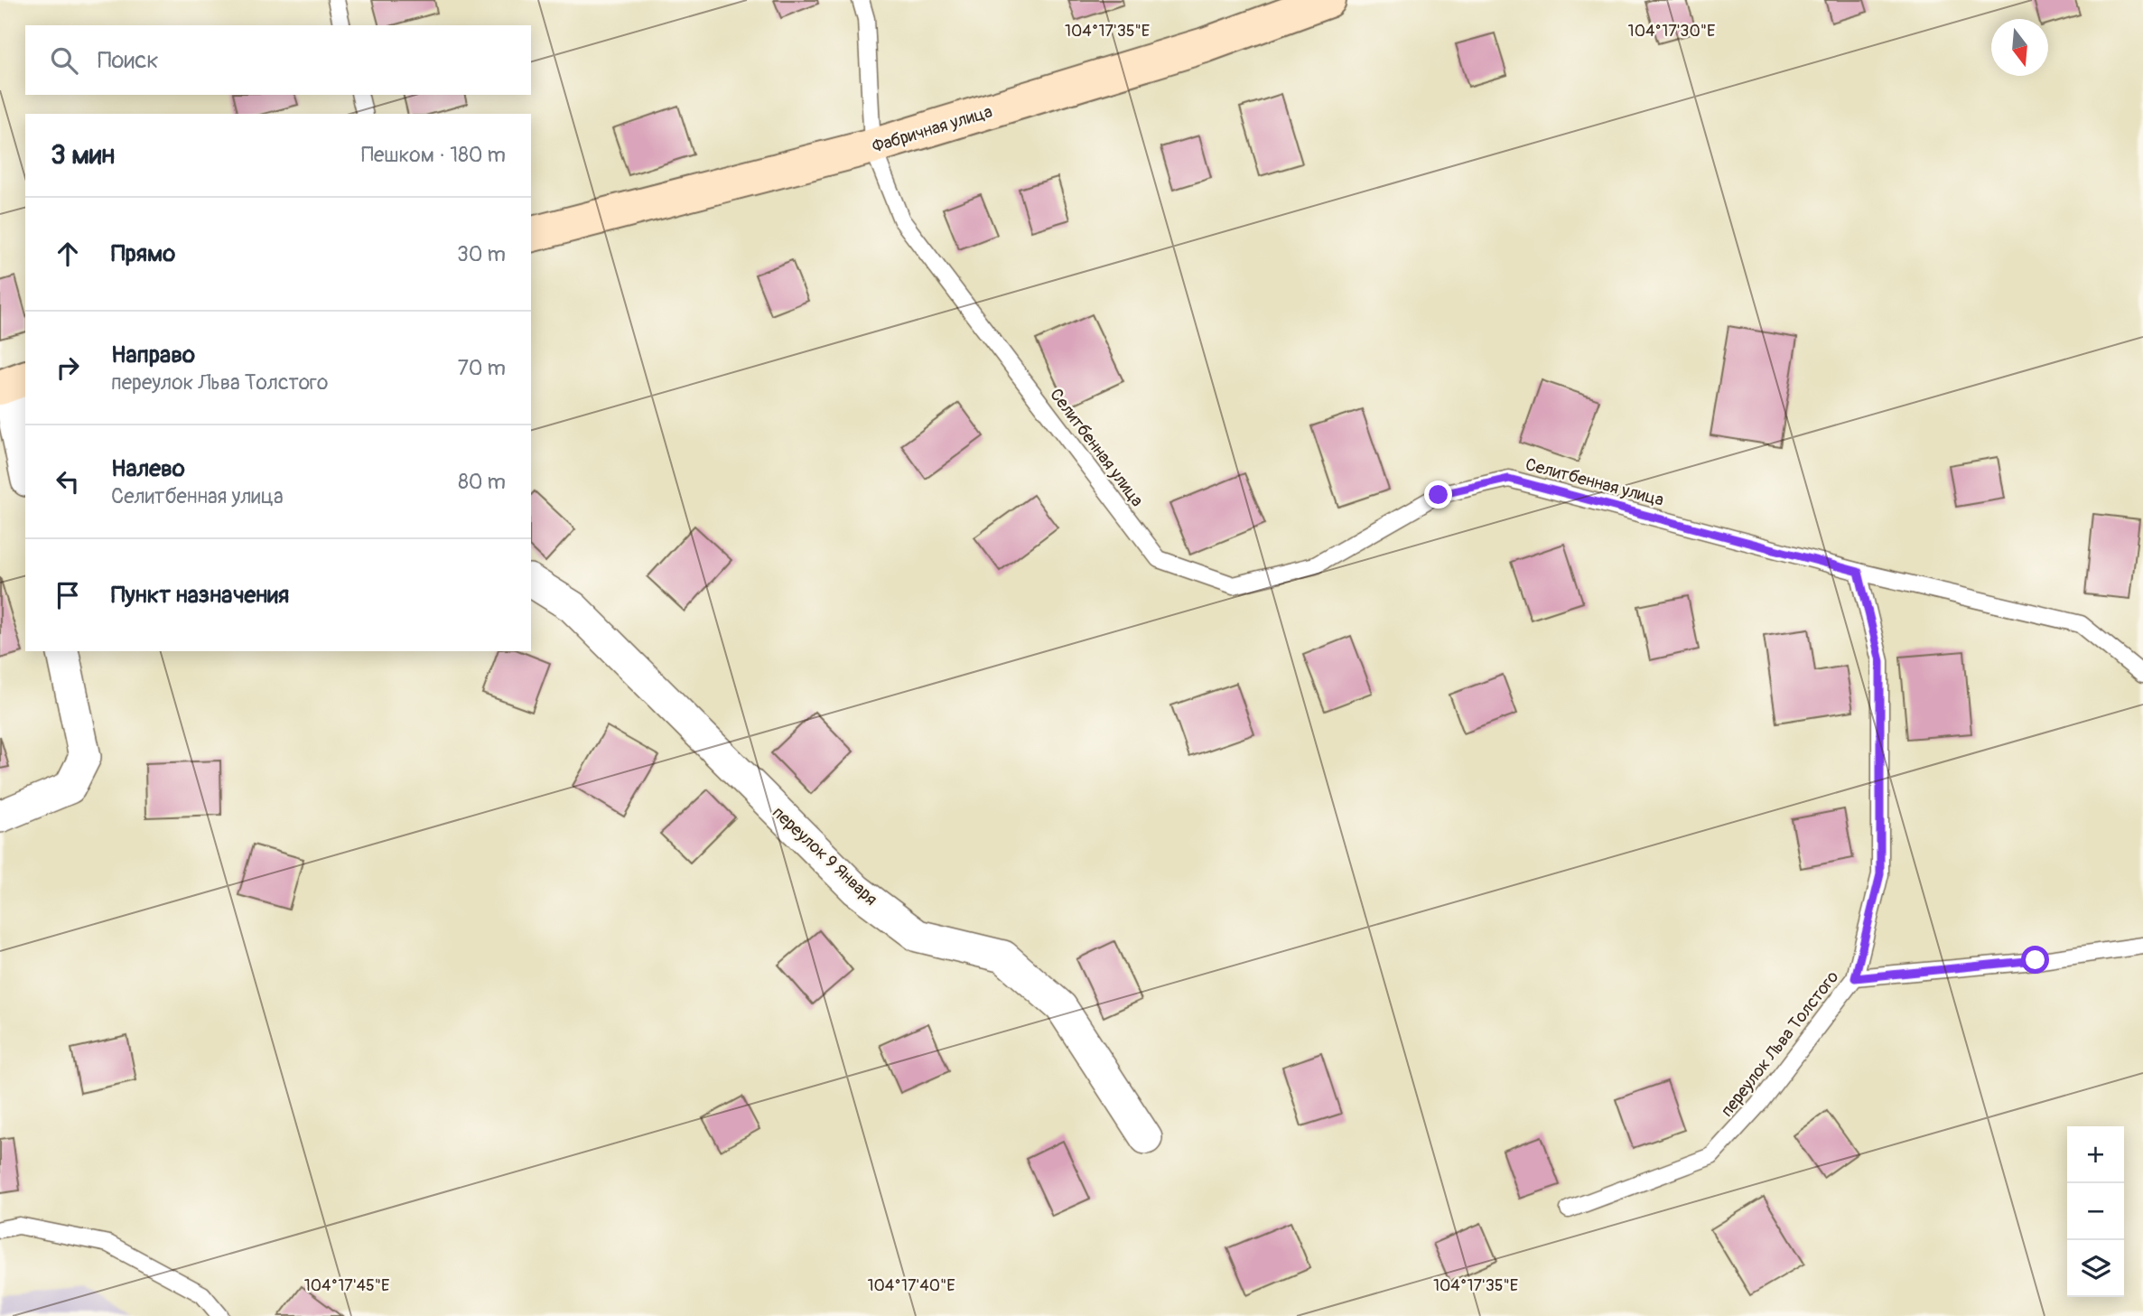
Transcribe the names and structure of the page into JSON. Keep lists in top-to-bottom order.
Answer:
{
  "streets": {
    "street": ["Фабричная улица", "переулок 9 Января"],
    "lane": ["Селитбенная улица", "переулок Льва Толстого"]
  },
  "crossings": [
    ["Фабричная улица", "Селитбенная улица"],
    ["Селитбенная улица", "переулок Льва Толстого"]
  ],
  "north": "bottom",
  "page": {
    "search": "Поиск",
    "heading": ["3 мин", "Пешком · 180 m"],
    "list": [
      ["Прямо", "30 m"],
      ["Направо", "переулок Льва Толстого", "70 m"],
      ["Налево", "Селитбенная улица", "80 m"],
      "Пункт назначения"
    ],
    "map_buttons": ["+", "−"]
  },
  "coordinates": [
    "104°17'35\"E",
    "104°17'30\"E",
    "104°17'45\"E",
    "104°17'40\"E"
  ]
}
